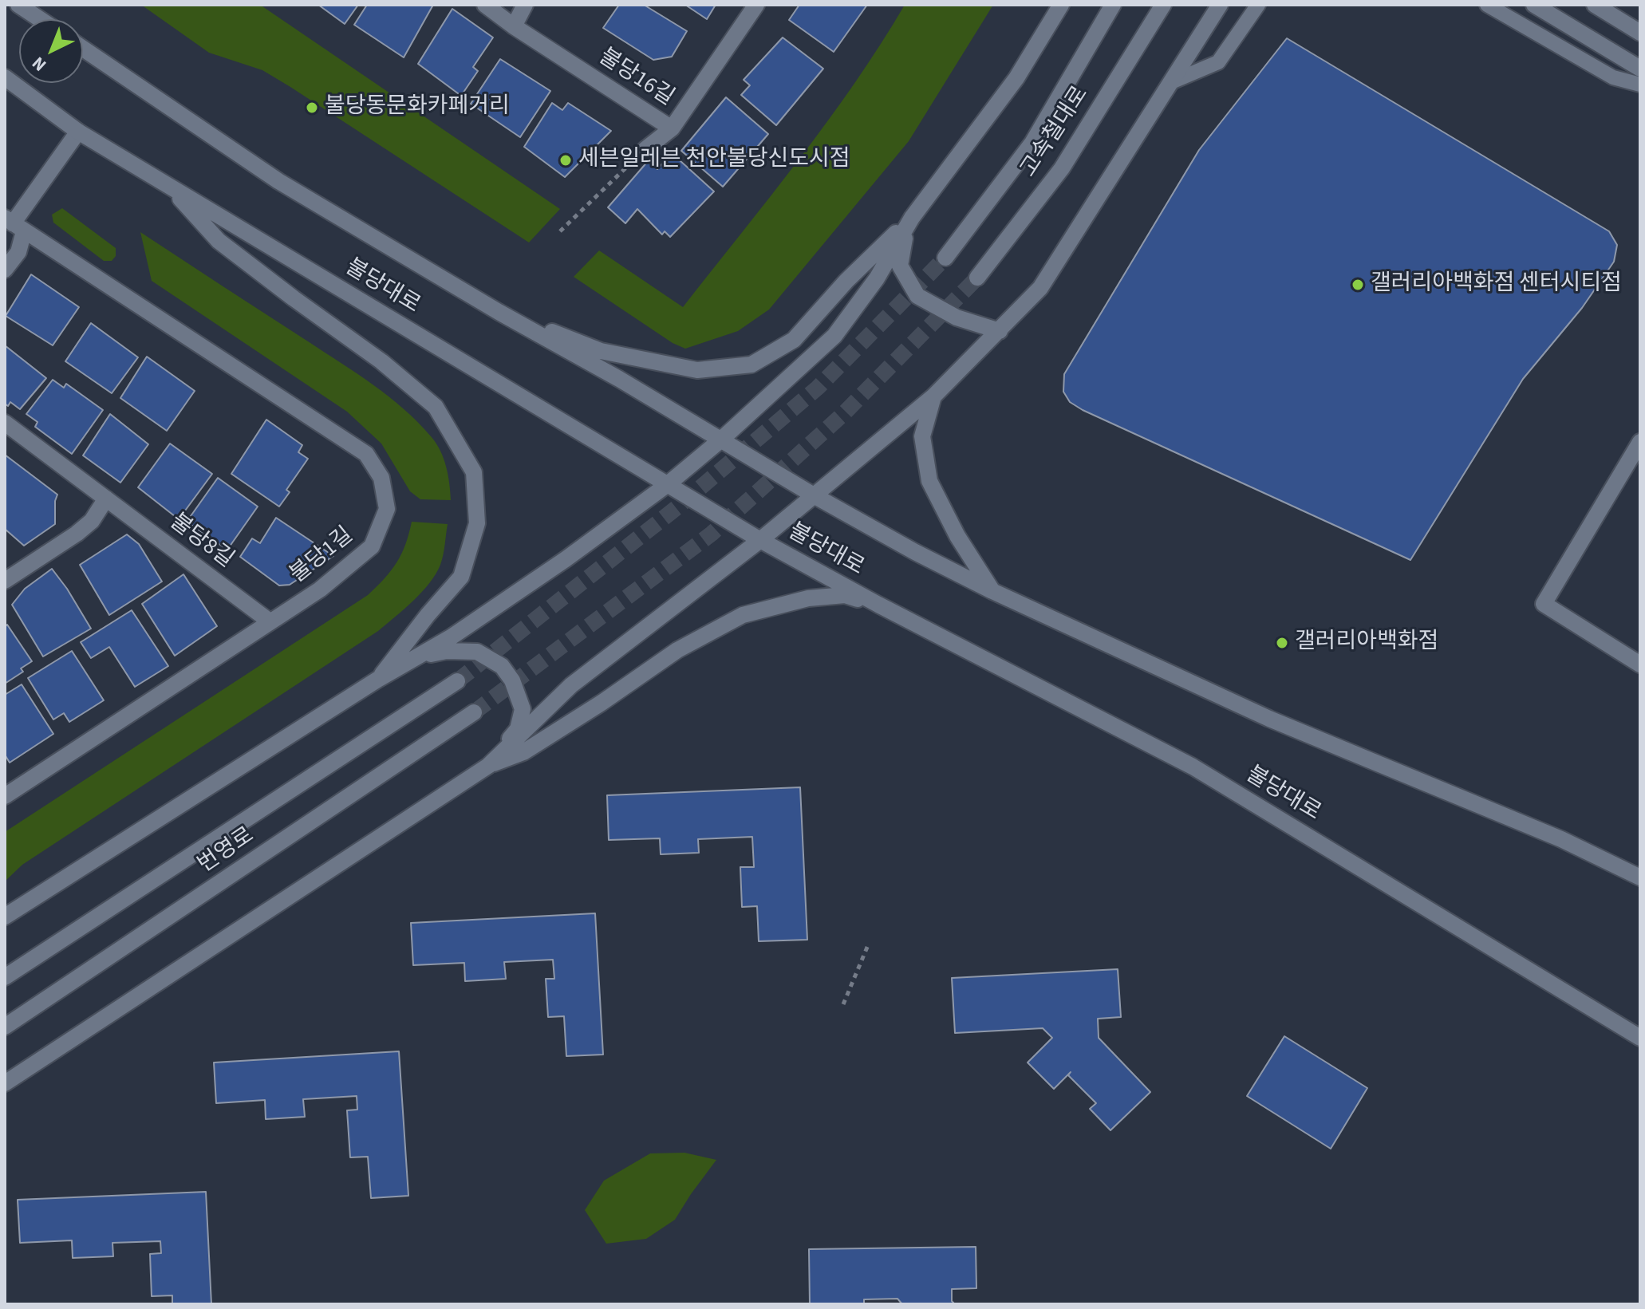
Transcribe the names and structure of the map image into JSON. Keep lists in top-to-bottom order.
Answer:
{
  "streets": {
    "main road": [
      "불당16길",
      "고속철대로",
      "불당대로",
      "불당8길",
      "불당1길",
      "번영로"
    ]
  },
  "crossings": [
    ["불당8길", "불당1길"]
  ],
  "places": [
    "불당동문화카페거리",
    "세븐일레븐 천안불당신도시점",
    "갤러리아백화점 센터시티점",
    "갤러리아백화점"
  ],
  "north": "bottom left"
}
